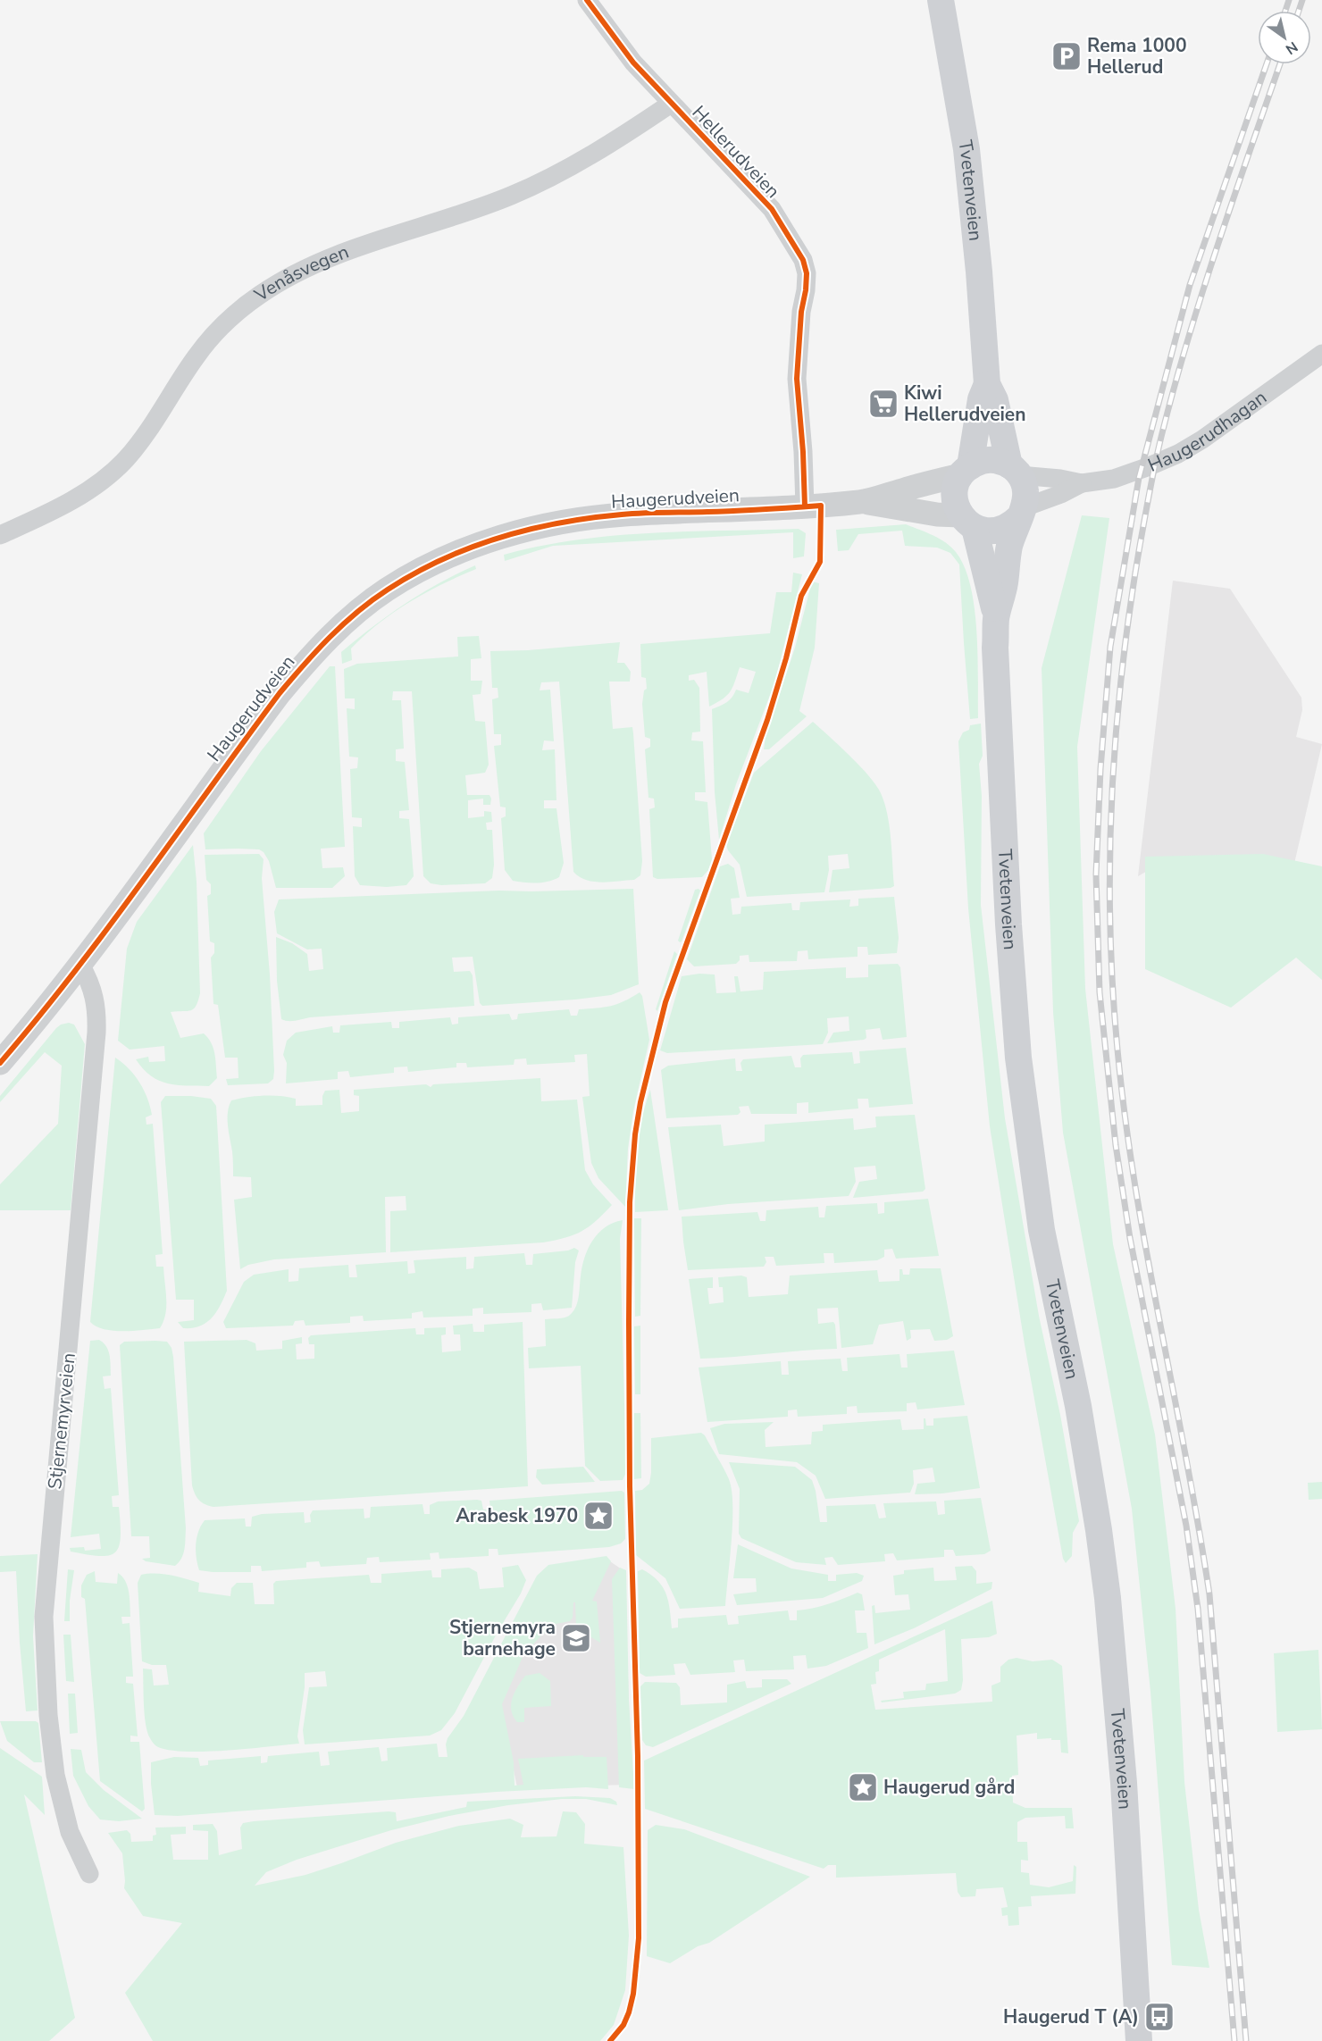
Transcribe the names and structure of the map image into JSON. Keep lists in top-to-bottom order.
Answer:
{
  "streets": {
    "main road": ["Tvetenveien"],
    "street": [
      "Hellerudveien",
      "Venåsvegen",
      "Haugerudhagan",
      "Haugerudveien",
      "Stjernemyrveien"
    ]
  },
  "crossings": [
    ["Hellerudveien", "Venåsvegen"],
    ["Hellerudveien", "Haugerudveien"],
    ["Tvetenveien", "Haugerudhagan"],
    ["Tvetenveien", "Haugerudveien"],
    ["Haugerudhagan", "Haugerudveien"],
    ["Haugerudveien", "Stjernemyrveien"]
  ],
  "places": {
    "parking": ["Rema 1000 Hellerud"],
    "supermarket": ["Kiwi Hellerudveien"],
    "place": ["Arabesk 1970", "Haugerud gård"],
    "school or university": ["Stjernemyra barnehage"],
    "bus stop": ["Haugerud T (A)"]
  },
  "north": "bottom right"
}
